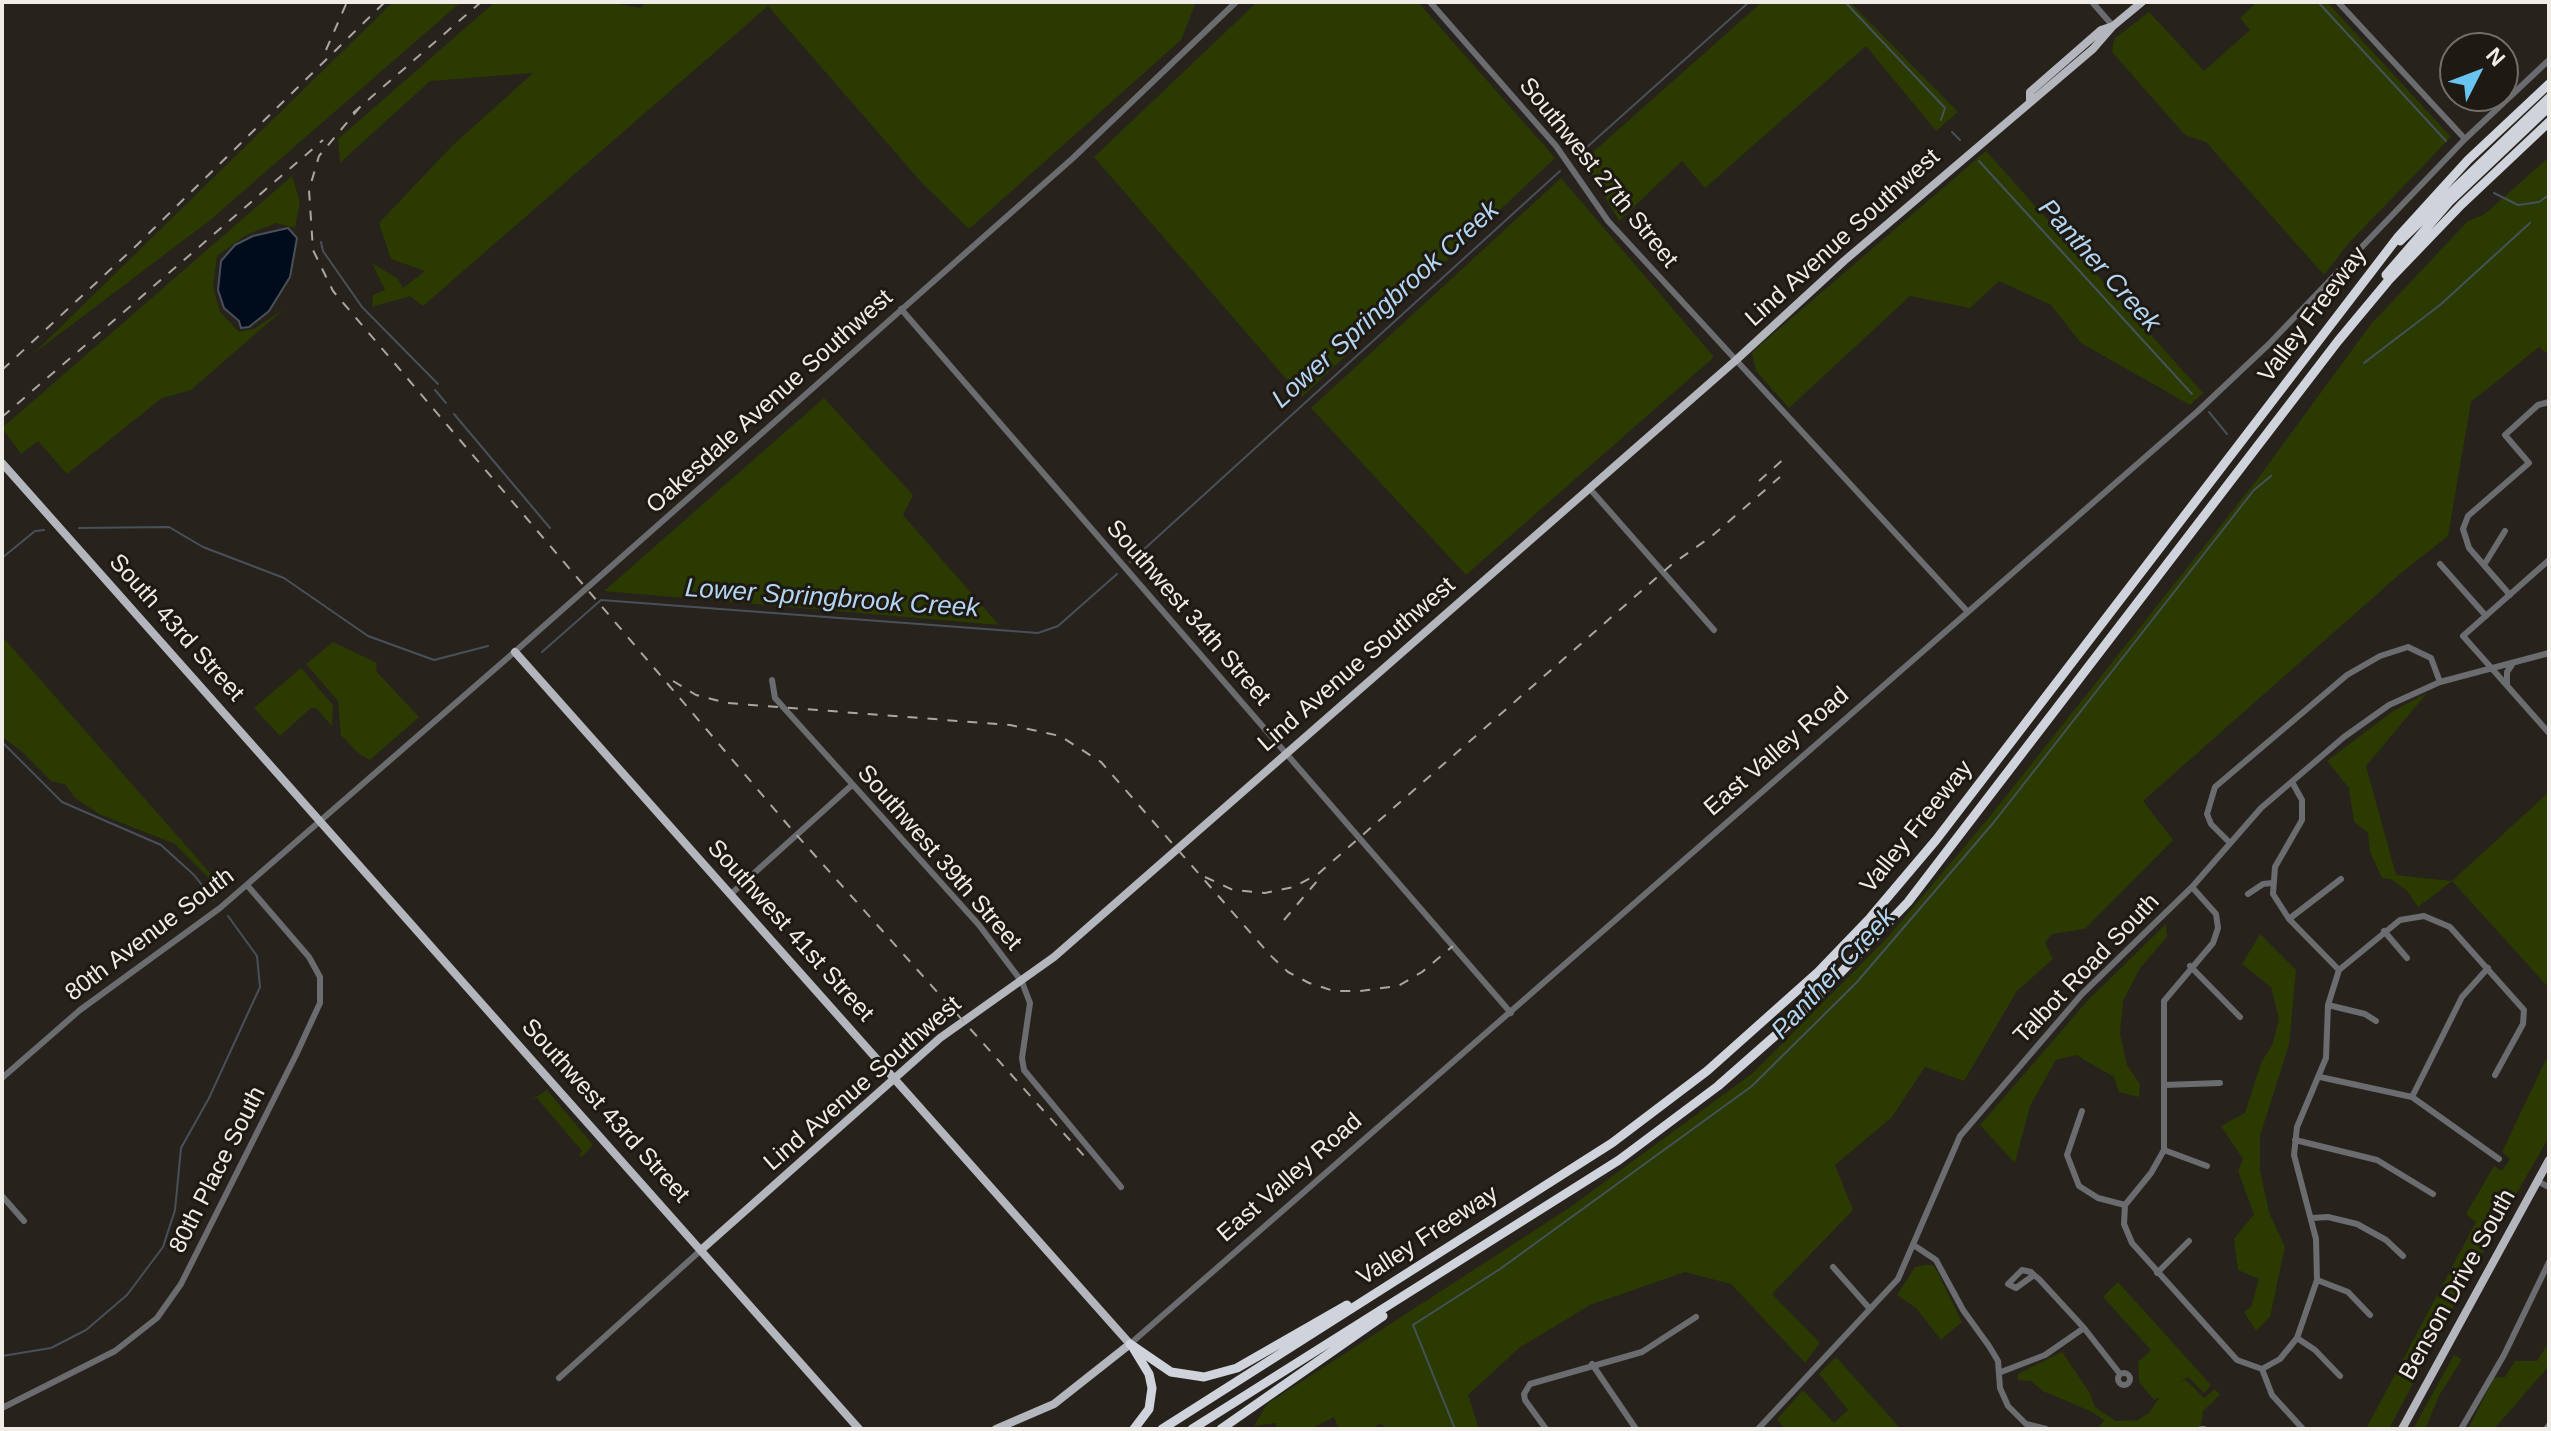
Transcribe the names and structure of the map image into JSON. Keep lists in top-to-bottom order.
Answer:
{
  "streets": {
    "highway": ["Valley Freeway"],
    "main road": [
      "Lind Avenue Southwest",
      "South 43rd Street",
      "East Valley Road",
      "Southwest 41st Street",
      "Southwest 43rd Street",
      "Benson Drive South"
    ],
    "street": [
      "Southwest 27th Street",
      "Oakesdale Avenue Southwest",
      "Southwest 34th Street",
      "Southwest 39th Street",
      "80th Avenue South",
      "Talbot Road South",
      "80th Place South"
    ]
  },
  "crossings": [
    ["Southwest 27th Street", "Lind Avenue Southwest"],
    ["Southwest 27th Street", "East Valley Road"],
    ["Lind Avenue Southwest", "Southwest 34th Street"],
    ["Lind Avenue Southwest", "Southwest 39th Street"],
    ["Lind Avenue Southwest", "Southwest 41st Street"],
    ["Lind Avenue Southwest", "Southwest 43rd Street"],
    ["Oakesdale Avenue Southwest", "Southwest 34th Street"],
    ["Oakesdale Avenue Southwest", "South 43rd Street"],
    ["Oakesdale Avenue Southwest", "Southwest 41st Street"],
    ["Oakesdale Avenue Southwest", "80th Avenue South"],
    ["Oakesdale Avenue Southwest", "Southwest 43rd Street"],
    ["Southwest 34th Street", "East Valley Road"],
    ["South 43rd Street", "80th Avenue South"],
    ["South 43rd Street", "Southwest 43rd Street"],
    ["East Valley Road", "Southwest 41st Street"],
    ["80th Avenue South", "Southwest 43rd Street"],
    ["80th Avenue South", "80th Place South"]
  ],
  "water": ["Panther Creek", "Lower Springbrook Creek"],
  "north": "top right"
}
